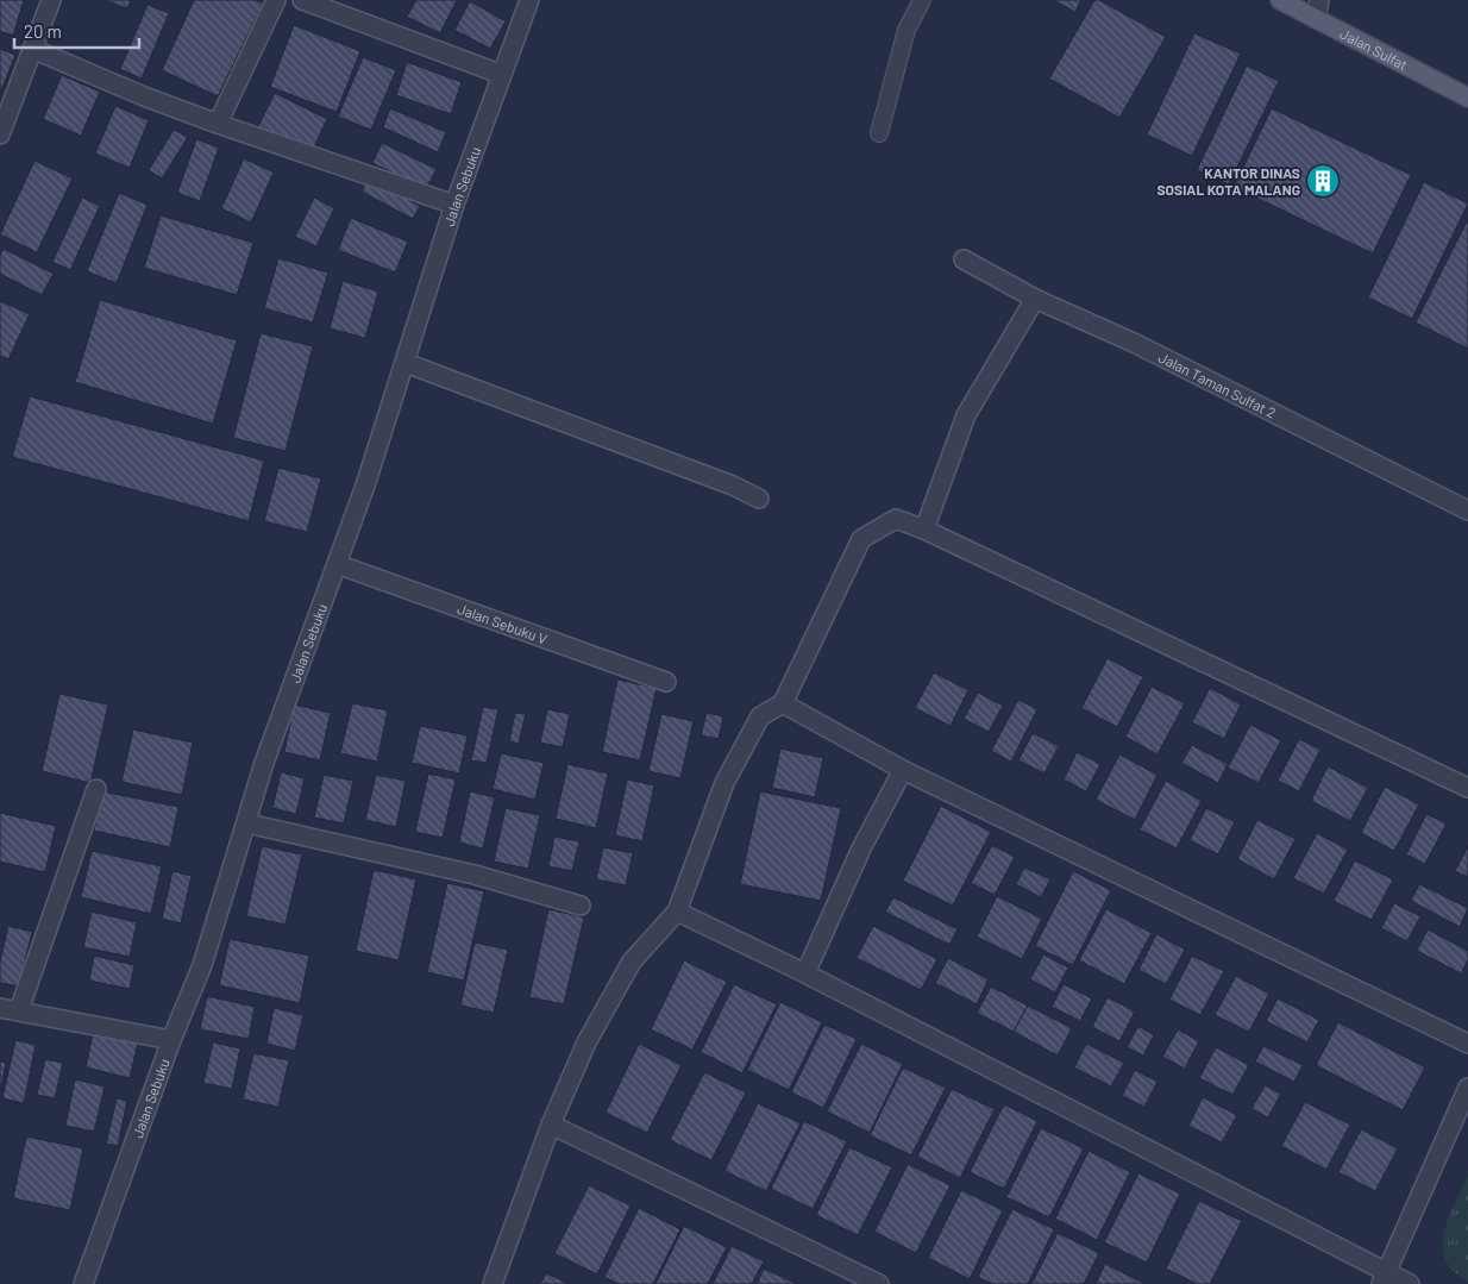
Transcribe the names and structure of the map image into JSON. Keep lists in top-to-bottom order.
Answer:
{
  "streets": {
    "main road": ["Jalan Sulfat"],
    "street": ["Jalan Sebuku", "Jalan Taman Sulfat 2", "Jalan Sebuku V"]
  },
  "crossings": [
    ["Jalan Sebuku", "Jalan Sebuku V"]
  ],
  "places": {
    "building": ["KANTOR DINAS SOSIAL KOTA MALANG"]
  },
  "scale_bar": "20 m"
}
